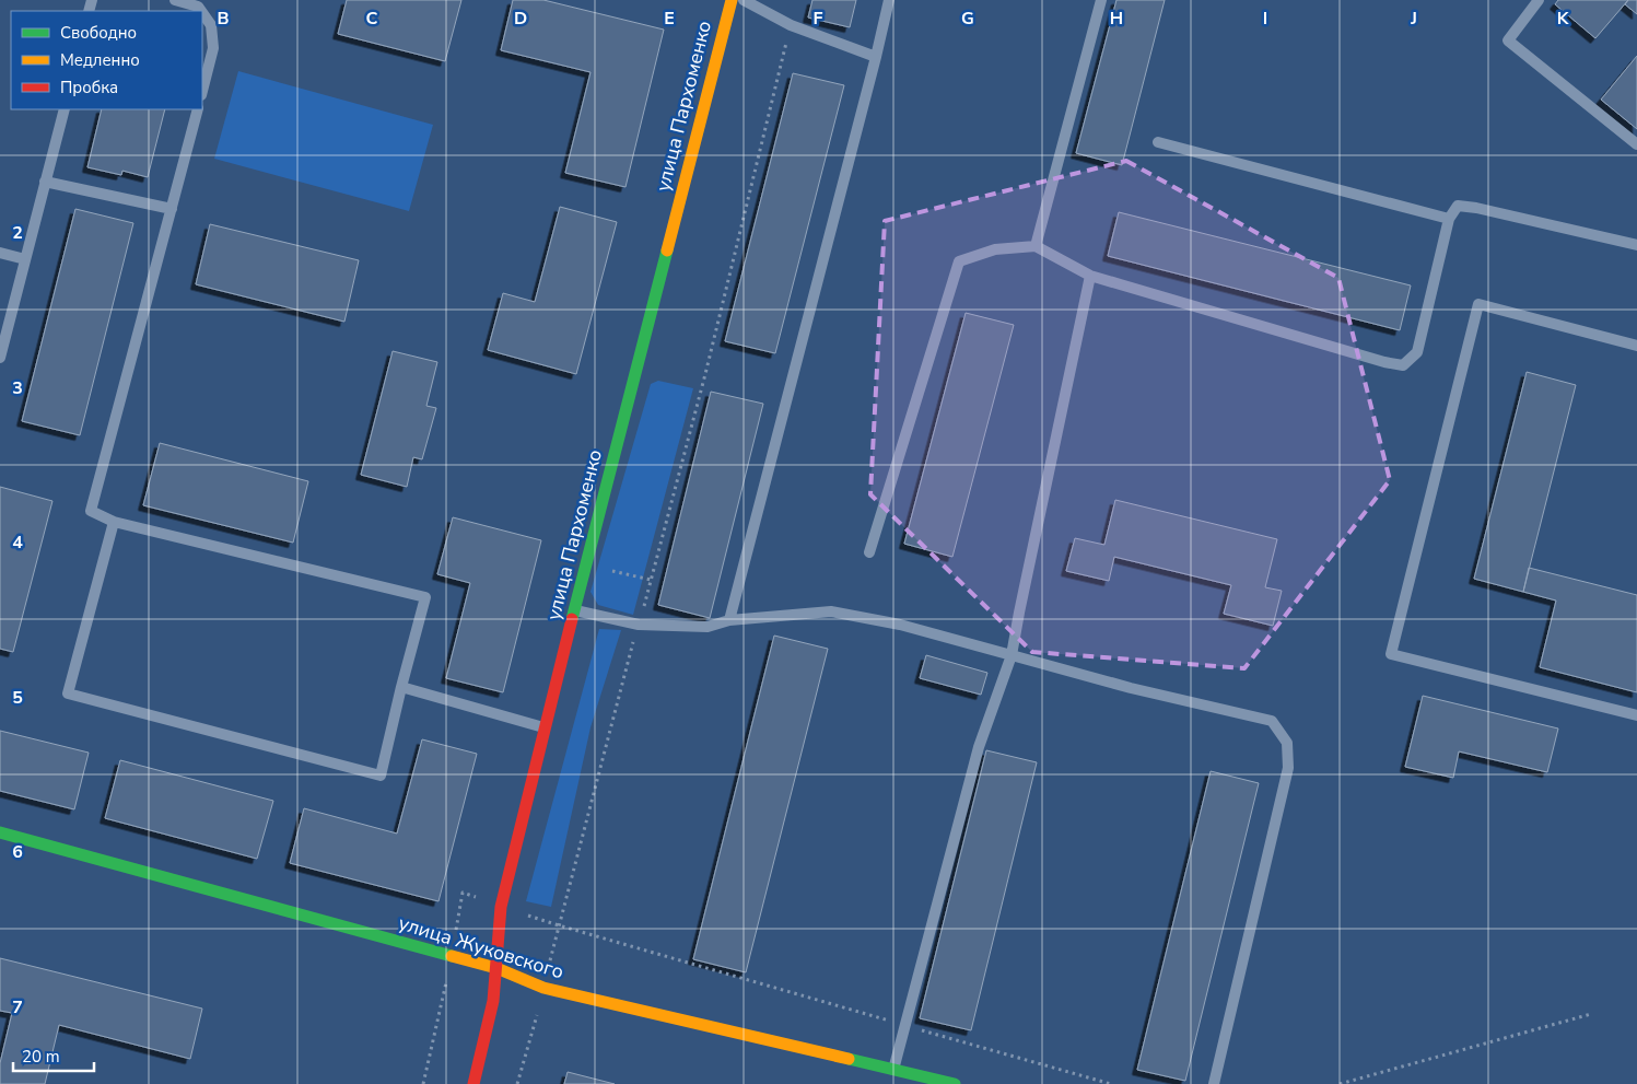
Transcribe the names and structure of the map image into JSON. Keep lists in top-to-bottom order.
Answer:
{
  "streets": {
    "street": ["улица Пархоменко", "улица Жуковского"]
  },
  "crossings": [
    ["улица Пархоменко", "улица Жуковского"]
  ],
  "legend": ["Свободно", "Медленно", "Пробка"],
  "scale_bar": "20 m",
  "grid": {
    "columns": [
      "B",
      "C",
      "D",
      "E",
      "F",
      "G",
      "H",
      "I",
      "J",
      "K"
    ],
    "rows": [
      "2",
      "3",
      "4",
      "5",
      "6",
      "7"
    ]
  }
}
